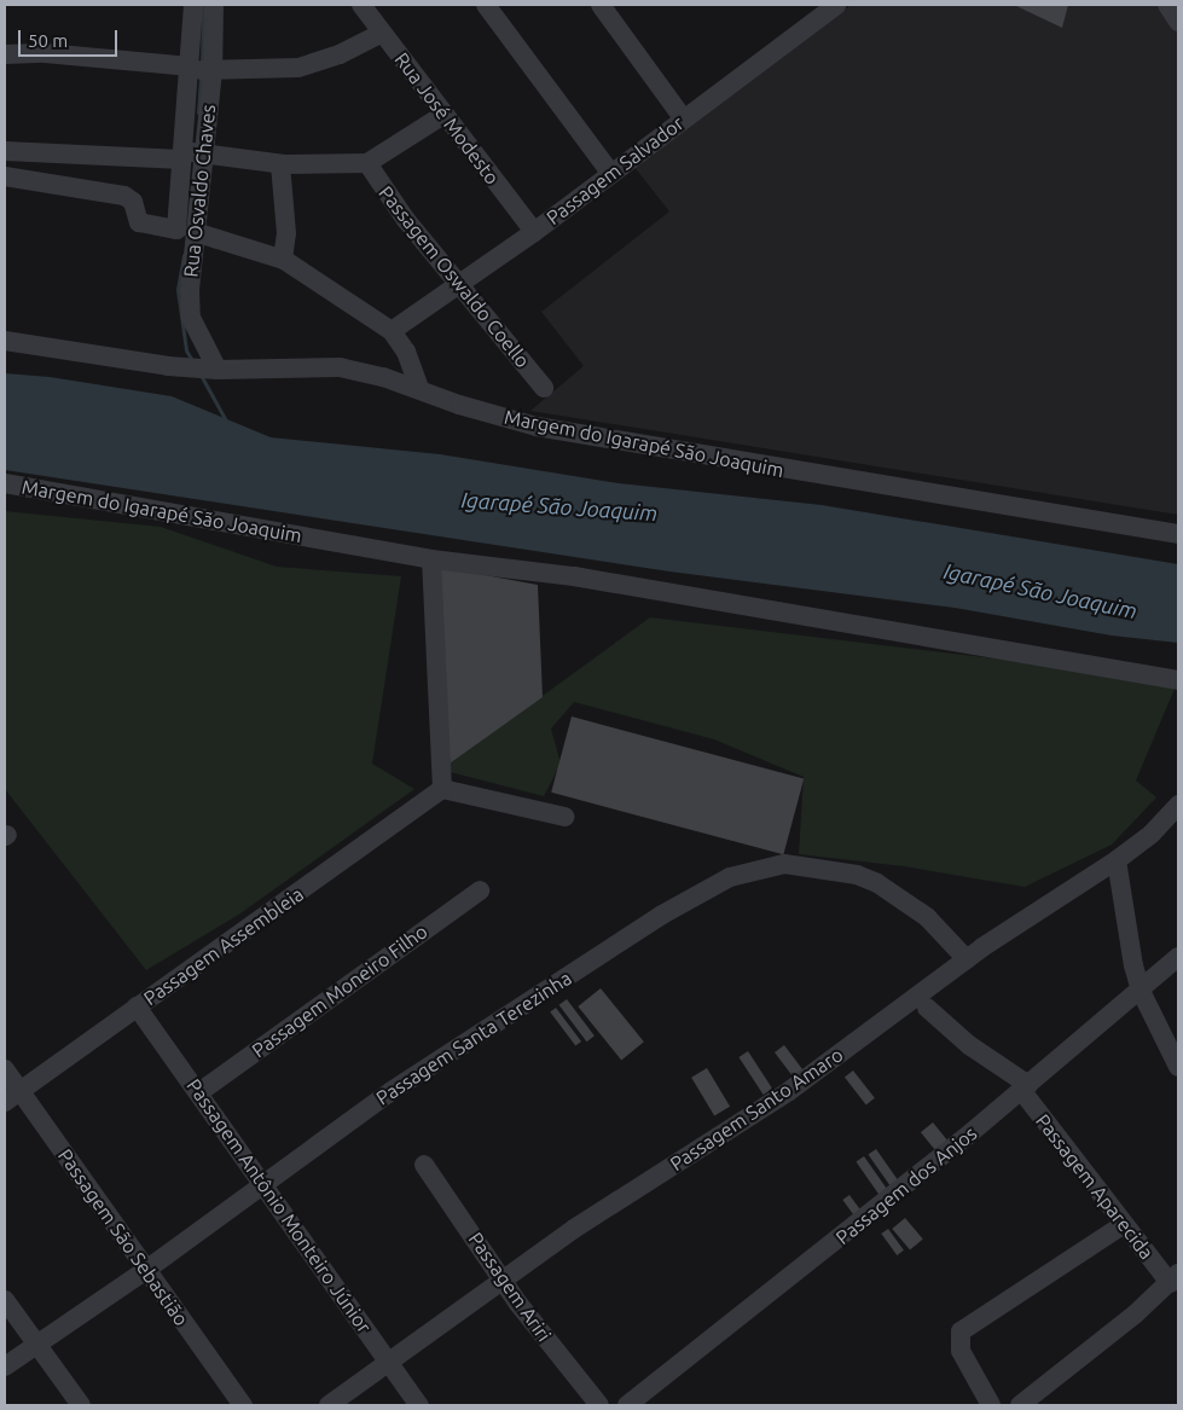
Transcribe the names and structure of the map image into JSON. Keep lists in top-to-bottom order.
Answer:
{
  "streets": {
    "street": [
      "Rua José Modesto",
      "Passagem Salvador",
      "Rua Osvaldo Chaves",
      "Passagem Oswaldo Coello",
      "Margem do Igarapé São Joaquim",
      "Passagem Assembleia",
      "Passagem Moneiro Filho",
      "Passagem Santa Terezinha",
      "Passagem Santo Amaro",
      "Passagem dos Anjos",
      "Passagem Aparecida",
      "Passagem Antônio Monteiro Júnior",
      "Passagem São Sebastião",
      "Passagem Ariri"
    ]
  },
  "crossings": [
    ["Rua José Modesto", "Passagem Salvador"],
    ["Passagem Salvador", "Passagem Oswaldo Coello"],
    ["Rua Osvaldo Chaves", "Margem do Igarapé São Joaquim"],
    ["Passagem Assembleia", "Passagem Antônio Monteiro Júnior"],
    ["Passagem Assembleia", "Passagem São Sebastião"],
    ["Passagem Moneiro Filho", "Passagem Antônio Monteiro Júnior"],
    ["Passagem Santa Terezinha", "Passagem Santo Amaro"],
    ["Passagem Santa Terezinha", "Passagem Antônio Monteiro Júnior"],
    ["Passagem Santa Terezinha", "Passagem São Sebastião"],
    ["Passagem Santo Amaro", "Passagem Antônio Monteiro Júnior"],
    ["Passagem Santo Amaro", "Passagem Ariri"],
    ["Passagem dos Anjos", "Passagem Aparecida"]
  ],
  "water": ["Igarapé São Joaquim"],
  "scale_bar": "50 m"
}
